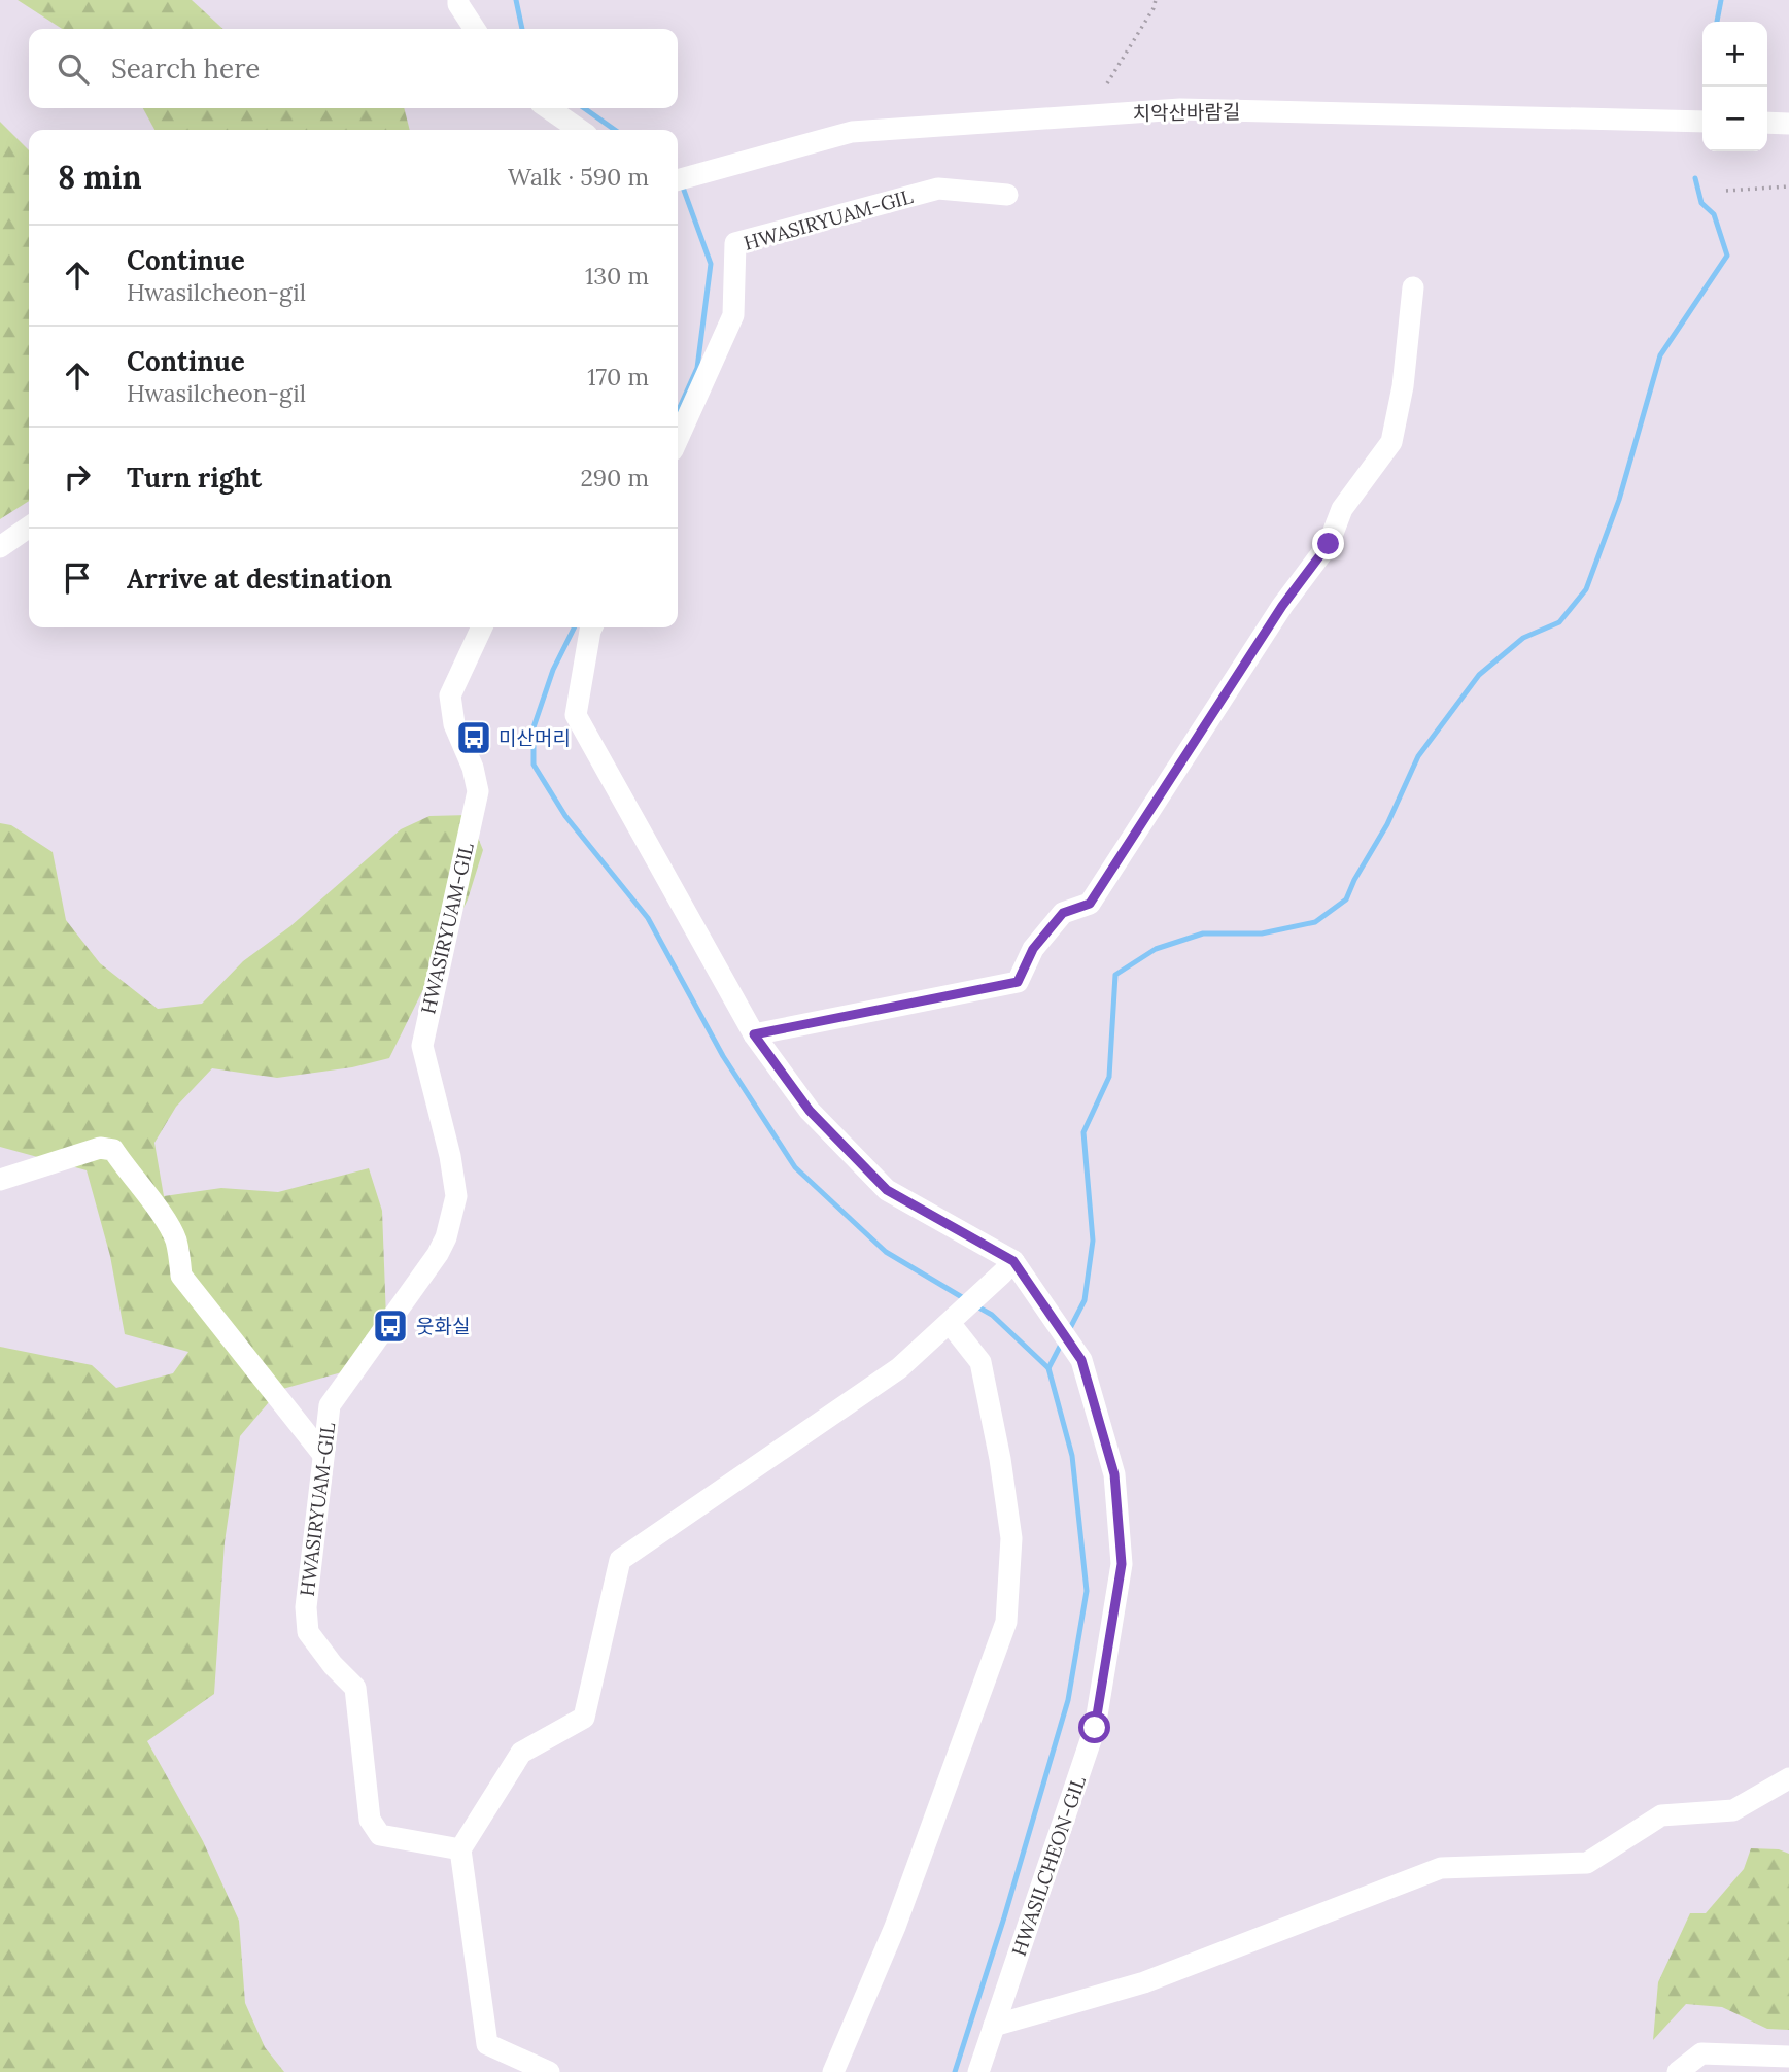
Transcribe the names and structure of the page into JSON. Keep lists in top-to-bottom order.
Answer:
{
  "streets": {
    "street": ["치악산바람길", "HWASIRYUAM-GIL", "HWASILCHEON-GIL"]
  },
  "places": {
    "bus stop": ["미산머리", "웃화실"]
  },
  "page": {
    "map_buttons": ["+", "−"],
    "search": "Search here",
    "heading": ["8 min", "Walk · 590 m"],
    "list": [
      ["Continue", "Hwasilcheon-gil", "130 m"],
      ["Continue", "Hwasilcheon-gil", "170 m"],
      ["Turn right", "290 m"],
      "Arrive at destination"
    ]
  }
}
